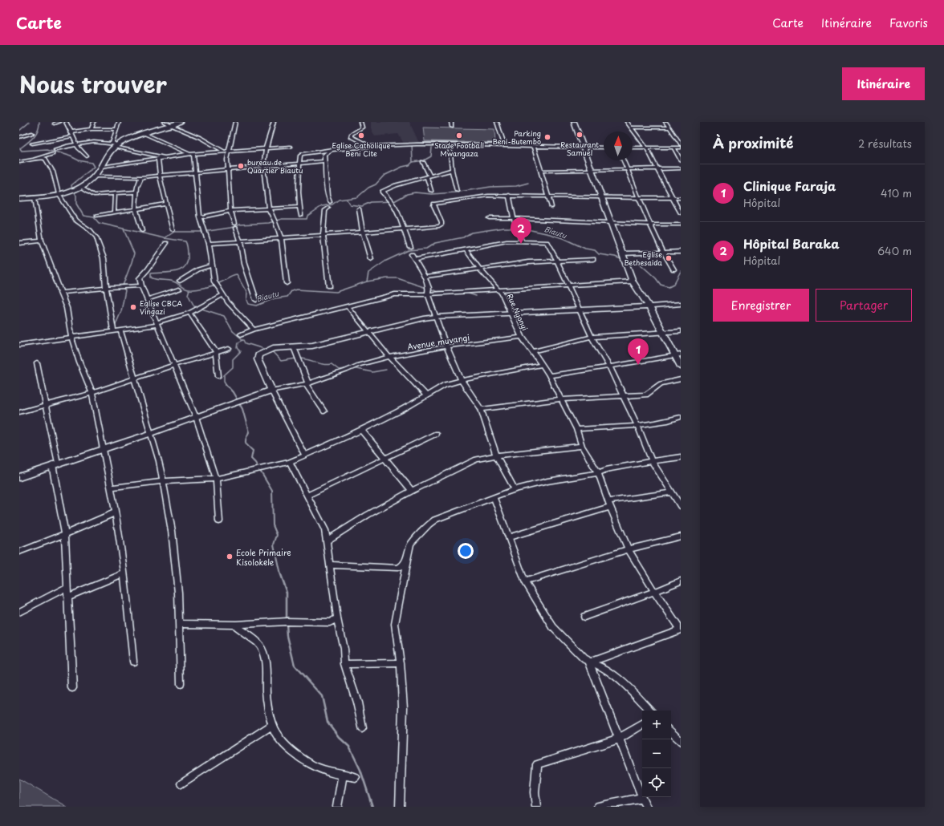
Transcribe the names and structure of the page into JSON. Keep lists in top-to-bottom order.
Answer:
{
  "streets": {
    "street": ["Rue Nyonyi", "Avenue muvangi"]
  },
  "crossings": [
    ["Rue Nyonyi", "Avenue muvangi"]
  ],
  "water": ["Biautu"],
  "places": [
    "Restaurant Samuel",
    "Eglise Catholique Beni Cite",
    "Stade Football Mwangaza",
    "Parking Beni-Butembo",
    "bureau de Quartier Biautu",
    "Eglise Bethesaida",
    "Eglise CBCA Vingazi",
    "Ecole Primaire Kisolokele"
  ],
  "north": "top",
  "page": {
    "header": "Carte",
    "nav": ["Carte", "Itinéraire", "Favoris"],
    "title": "Nous trouver",
    "buttons": [
      "Itinéraire",
      ["Enregistrer", "Partager"]
    ],
    "heading": ["À proximité", "2 résultats"],
    "list": [
      {
        "mark": "1",
        "name": "Clinique Faraja",
        "note": "Hôpital",
        "value": "410 m"
      },
      {
        "mark": "2",
        "name": "Hôpital Baraka",
        "note": "Hôpital",
        "value": "640 m"
      }
    ],
    "pins": ["2", "1"],
    "map_buttons": ["+", "−"]
  }
}
